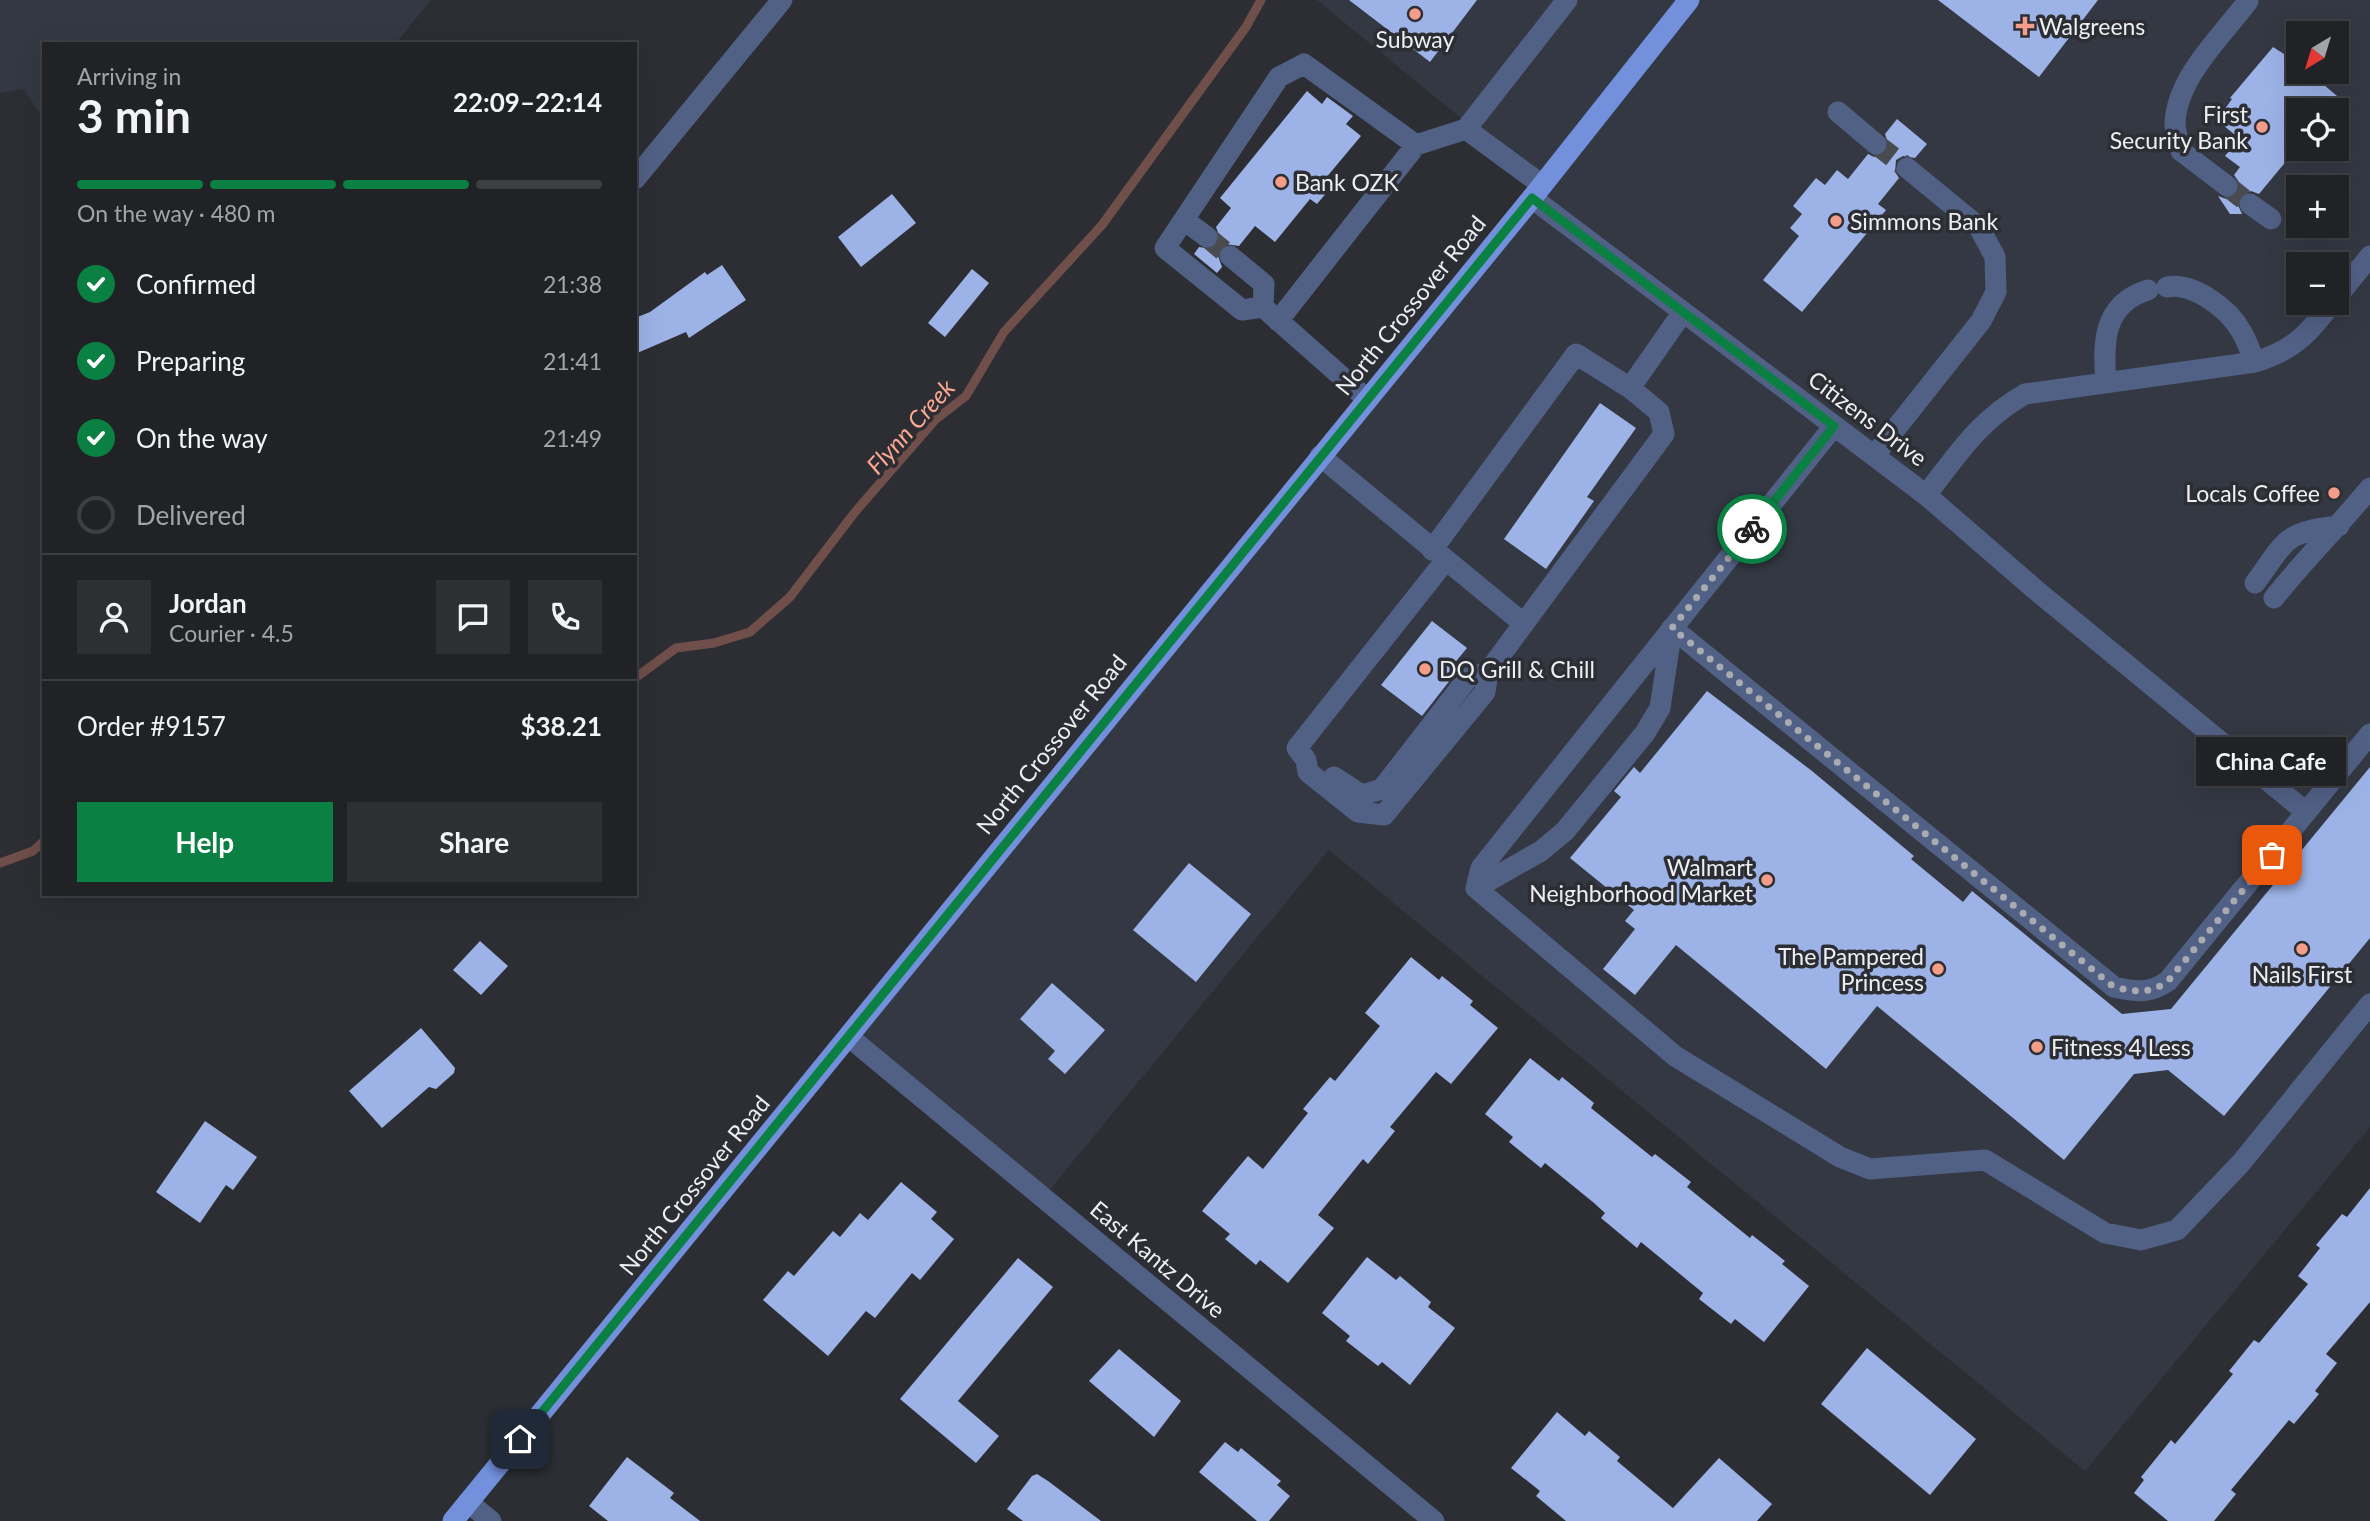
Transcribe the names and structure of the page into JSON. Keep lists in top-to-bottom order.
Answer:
{
  "streets": {
    "main road": ["North Crossover Road"],
    "street": ["Citizens Drive", "East Kantz Drive"]
  },
  "crossings": [
    ["North Crossover Road", "Citizens Drive"],
    ["North Crossover Road", "East Kantz Drive"]
  ],
  "water": ["Flynn Creek"],
  "places": {
    "other": [
      "Subway",
      "First Security Bank",
      "Bank OZK",
      "Simmons Bank",
      "Locals Coffee",
      "DQ Grill & Chill",
      "China Cafe",
      "Walmart Neighborhood Market",
      "Nails First",
      "The Pampered Princess",
      "Fitness 4 Less"
    ],
    "health": ["Walgreens"]
  },
  "north": "bottom left",
  "page": {
    "map_buttons": ["+", "−"],
    "heading": ["3 min", "Arriving in", "22:09–22:14"],
    "panel": [
      "Jordan",
      "Courier · 4.5",
      "Order #9157",
      "$38.21"
    ],
    "bar": "On the way · 480 m",
    "list": [
      ["Confirmed", "21:38"],
      ["Preparing", "21:41"],
      ["On the way", "21:49"],
      "Delivered"
    ],
    "bubble": "China Cafe",
    "buttons": ["Help", "Share"]
  }
}
